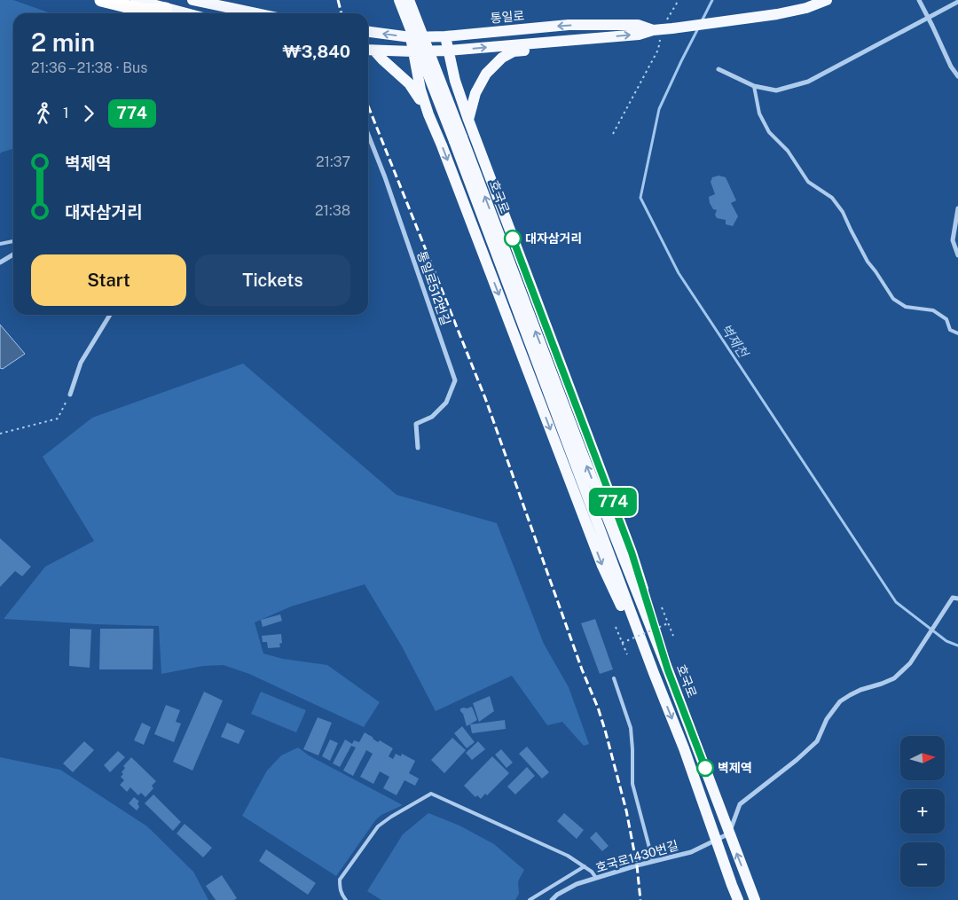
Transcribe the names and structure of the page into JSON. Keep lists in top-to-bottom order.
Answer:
{
  "streets": {
    "main road": ["통일로", "호국로"],
    "street": ["통일로512번길", "호국로1430번길"]
  },
  "crossings": [
    ["호국로", "호국로1430번길"]
  ],
  "water": ["벽제천"],
  "places": ["대자삼거리", "벽제역"],
  "lines": ["bus line 774"],
  "north": "right",
  "page": {
    "on_map": "774",
    "heading": ["2 min", "21:36 – 21:38 · Bus", "₩3,840"],
    "legs": ["1", "774"],
    "list": [
      {
        "name": "벽제역",
        "value": "21:37"
      },
      {
        "name": "대자삼거리",
        "value": "21:38"
      }
    ],
    "buttons": ["Start", "Tickets"],
    "map_buttons": ["+", "−"]
  }
}
